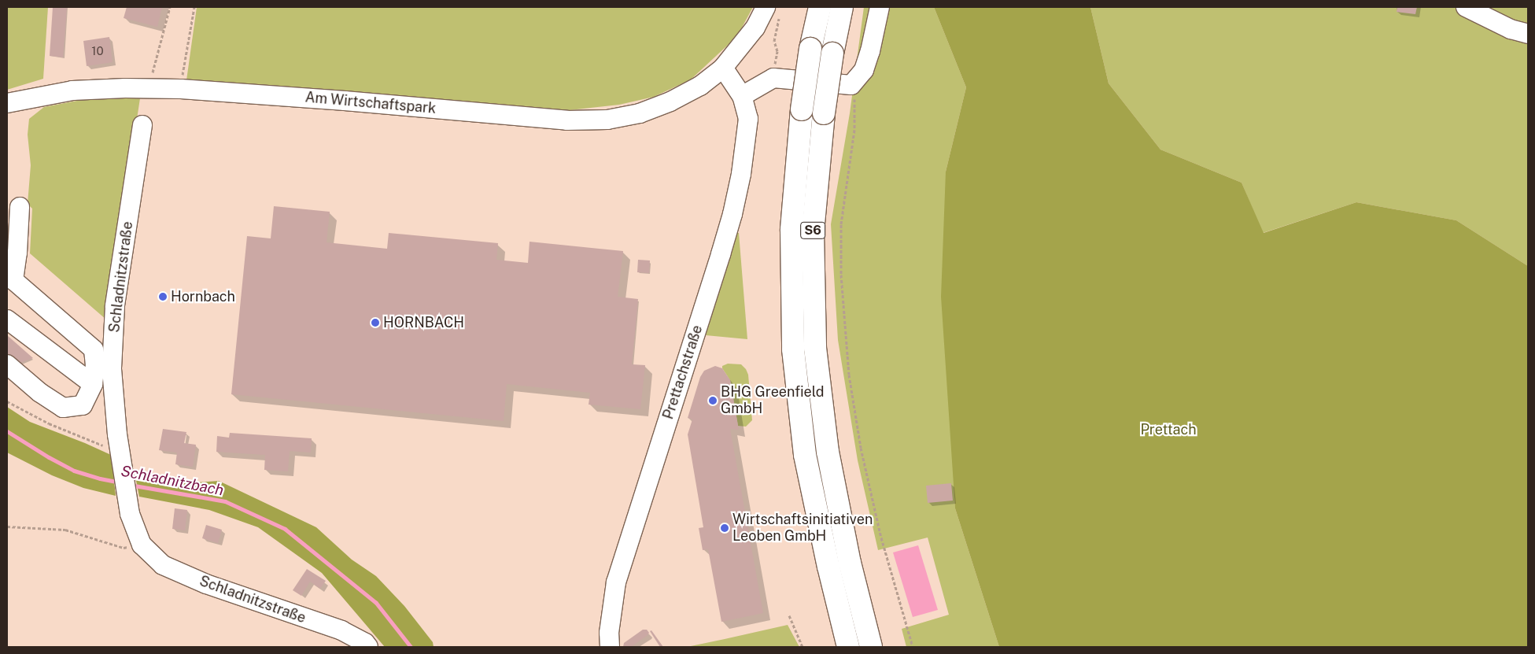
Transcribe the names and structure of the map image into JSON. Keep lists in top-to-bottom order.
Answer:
{
  "streets": {
    "highway": ["S6"],
    "street": ["Am Wirtschaftspark", "Schladnitzstraße", "Prettachstraße"]
  },
  "crossings": [
    ["Am Wirtschaftspark", "Prettachstraße"]
  ],
  "water": ["Schladnitzbach"],
  "parks": ["Prettach"],
  "places": [
    "Hornbach",
    "HORNBACH",
    "BHG Greenfield GmbH",
    "Wirtschaftsinitiativen Leoben GmbH"
  ],
  "house_numbers": ["10"]
}
